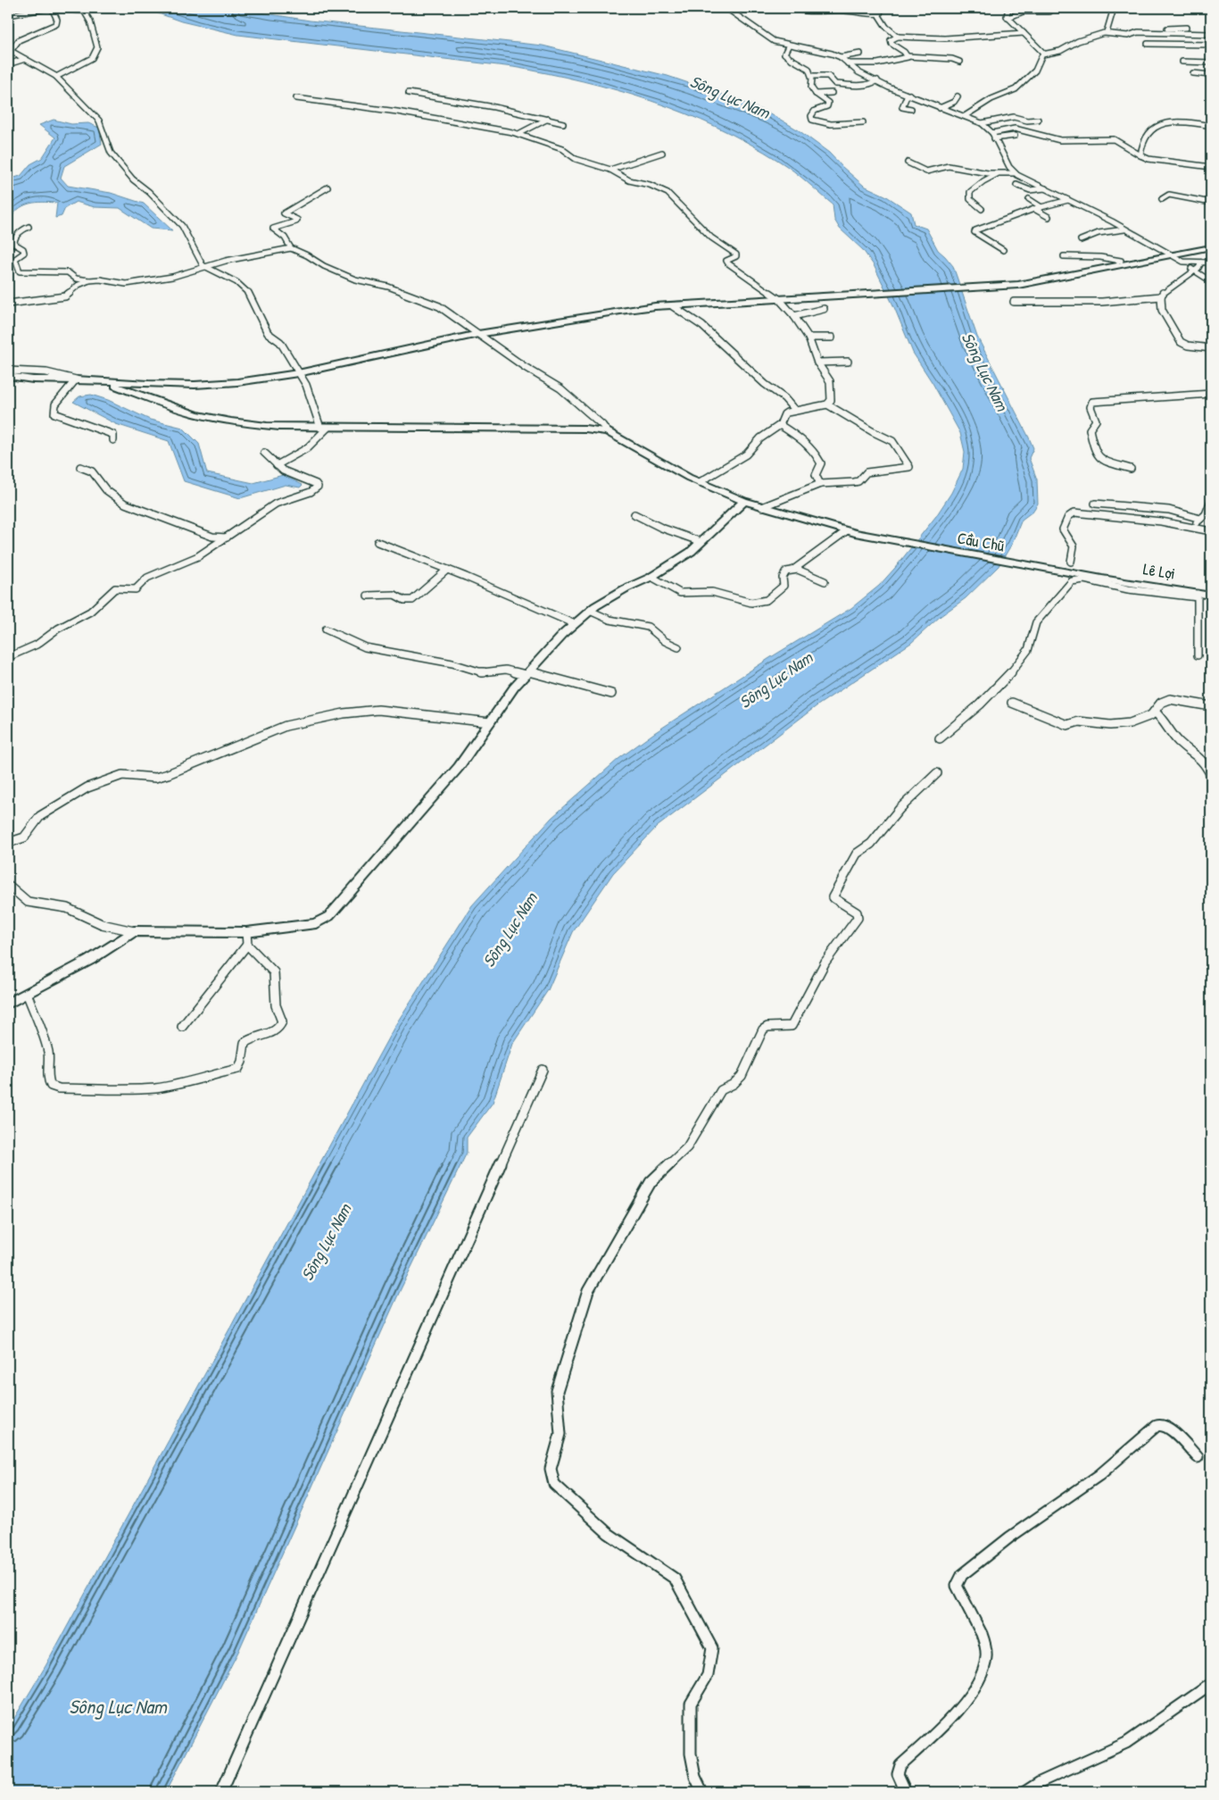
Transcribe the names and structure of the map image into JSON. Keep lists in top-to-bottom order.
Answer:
{
  "streets": {
    "street": ["Cầu Chũ", "Lê Lợi"]
  },
  "crossings": [
    ["Cầu Chũ", "Lê Lợi"]
  ],
  "water": ["Sông Lục Nam"]
}
